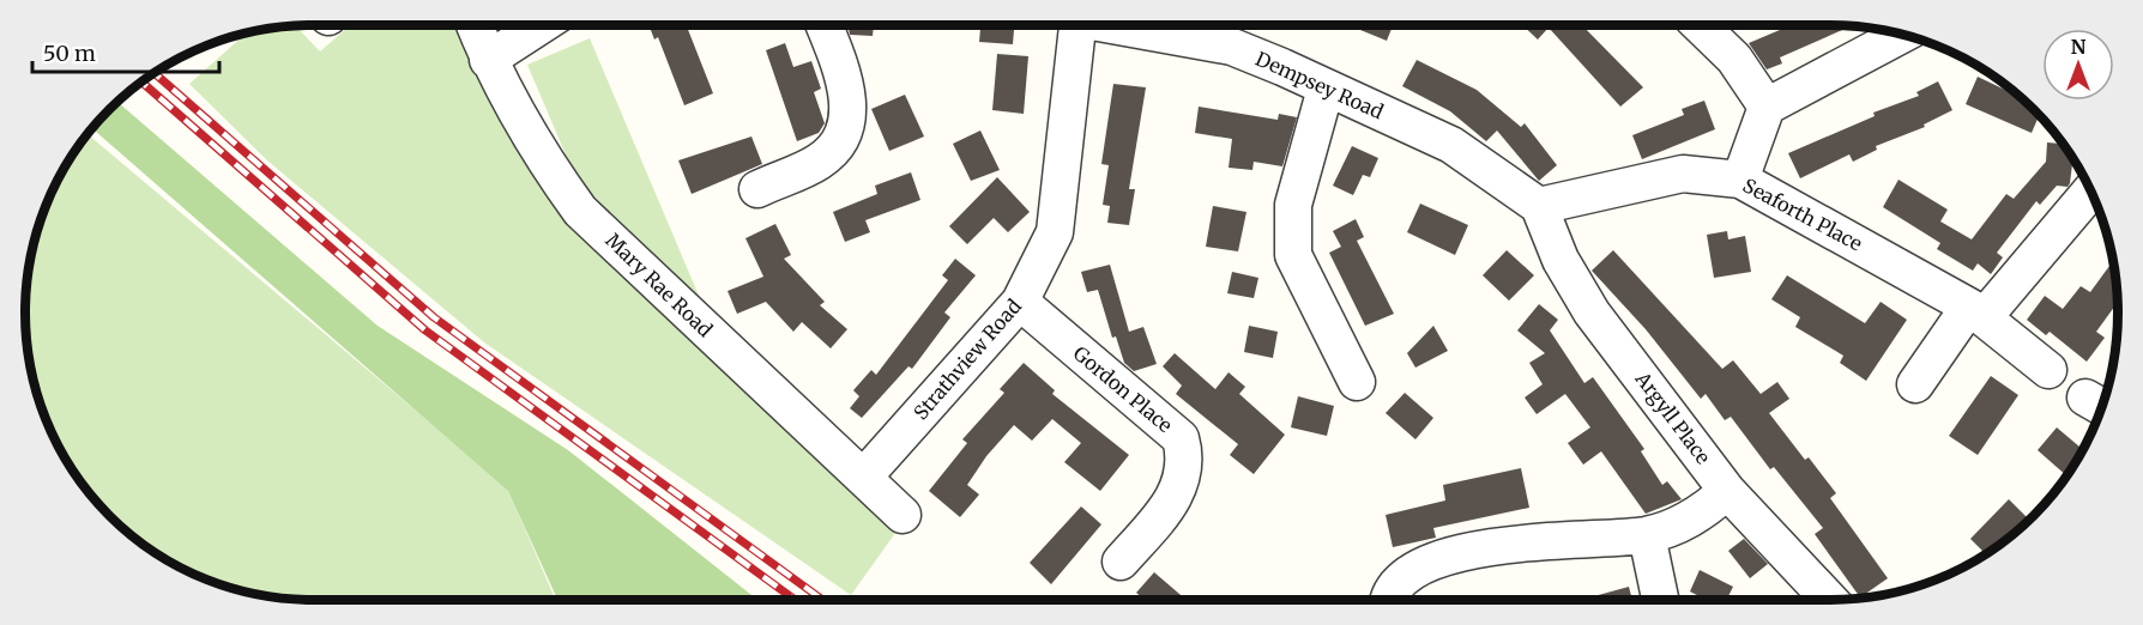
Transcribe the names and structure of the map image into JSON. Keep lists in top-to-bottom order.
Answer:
{
  "streets": {
    "street": [
      "Dempsey Road",
      "Seaforth Place",
      "Mary Rae Road",
      "Strathview Road",
      "Gordon Place",
      "Argyll Place"
    ]
  },
  "crossings": [
    ["Dempsey Road", "Seaforth Place"],
    ["Dempsey Road", "Argyll Place"],
    ["Seaforth Place", "Argyll Place"],
    ["Mary Rae Road", "Strathview Road"],
    ["Strathview Road", "Gordon Place"]
  ],
  "scale_bar": "50 m",
  "north": "top"
}
